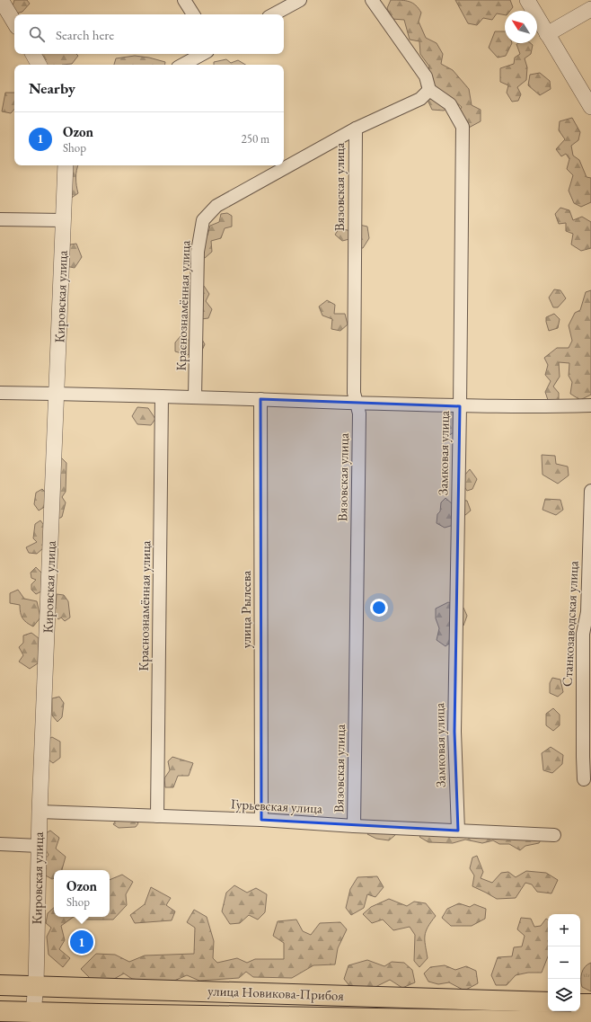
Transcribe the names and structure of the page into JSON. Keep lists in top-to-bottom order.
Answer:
{
  "streets": {
    "main road": ["улица Новикова-Прибоя"],
    "street": [
      "Вязовская улица",
      "Кировская улица",
      "Краснознамённая улица",
      "Замковая улица",
      "улица Рылеева",
      "Станкозаводская улица",
      "Гурьевская улица"
    ]
  },
  "crossings": [
    ["Вязовская улица", "Краснознамённая улица"],
    ["Вязовская улица", "Гурьевская улица"],
    ["Кировская улица", "Гурьевская улица"],
    ["Кировская улица", "улица Новикова-Прибоя"],
    ["Краснознамённая улица", "Замковая улица"],
    ["Краснознамённая улица", "Гурьевская улица"],
    ["Замковая улица", "Гурьевская улица"],
    ["улица Рылеева", "Гурьевская улица"]
  ],
  "north": "top left",
  "page": {
    "search": "Search here",
    "heading": "Nearby",
    "list": [
      {
        "mark": "1",
        "name": "Ozon",
        "note": "Shop",
        "value": "250 m"
      }
    ],
    "popup": ["Ozon", "Shop"],
    "map_buttons": ["+", "−"],
    "pins": "1"
  }
}
